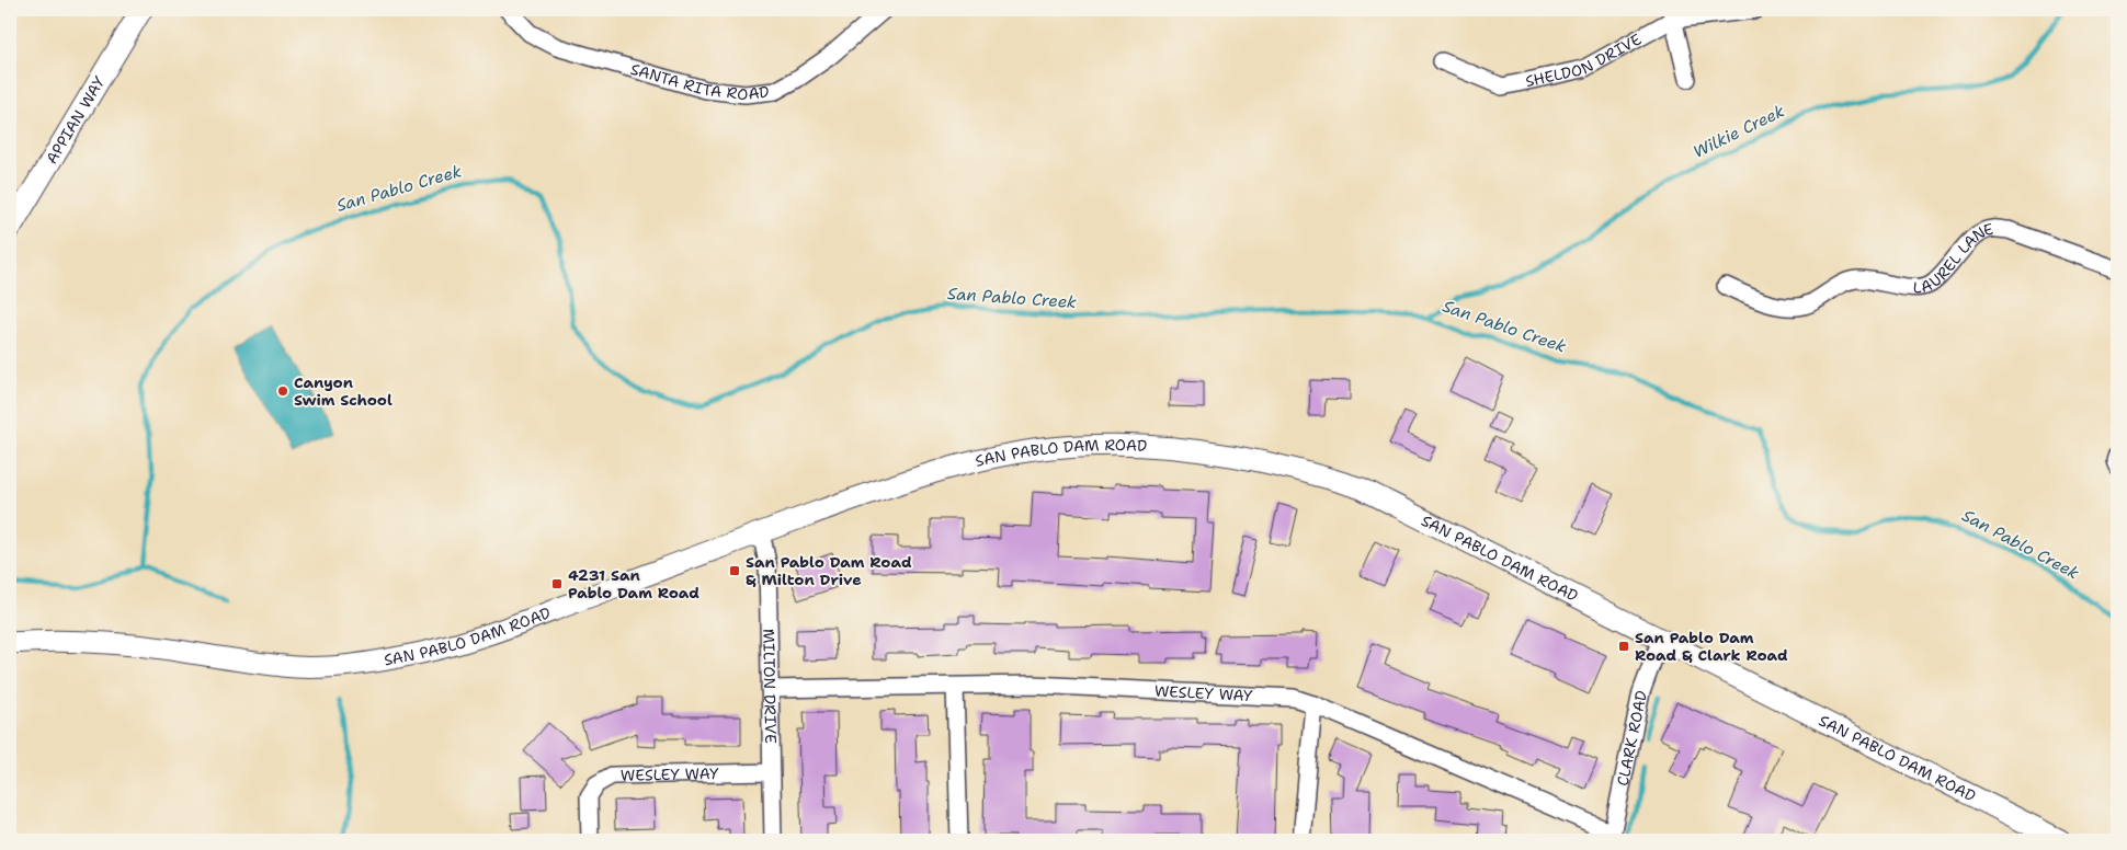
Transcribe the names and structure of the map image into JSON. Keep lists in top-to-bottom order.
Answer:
{
  "streets": {
    "main road": ["APPIAN WAY", "SAN PABLO DAM ROAD"],
    "street": [
      "SHELDON DRIVE",
      "SANTA RITA ROAD",
      "LAUREL LANE",
      "MILTON DRIVE",
      "WESLEY WAY",
      "CLARK ROAD"
    ]
  },
  "crossings": [
    ["SAN PABLO DAM ROAD", "MILTON DRIVE"],
    ["SAN PABLO DAM ROAD", "CLARK ROAD"],
    ["MILTON DRIVE", "WESLEY WAY"],
    ["WESLEY WAY", "CLARK ROAD"]
  ],
  "water": ["Wilkie Creek", "San Pablo Creek"],
  "places": {
    "other": ["Canyon Swim School"],
    "transit": ["San Pablo Dam Road & Milton Drive", "4231 San Pablo Dam Road", "San Pablo Dam Road & Clark Road"]
  }
}
